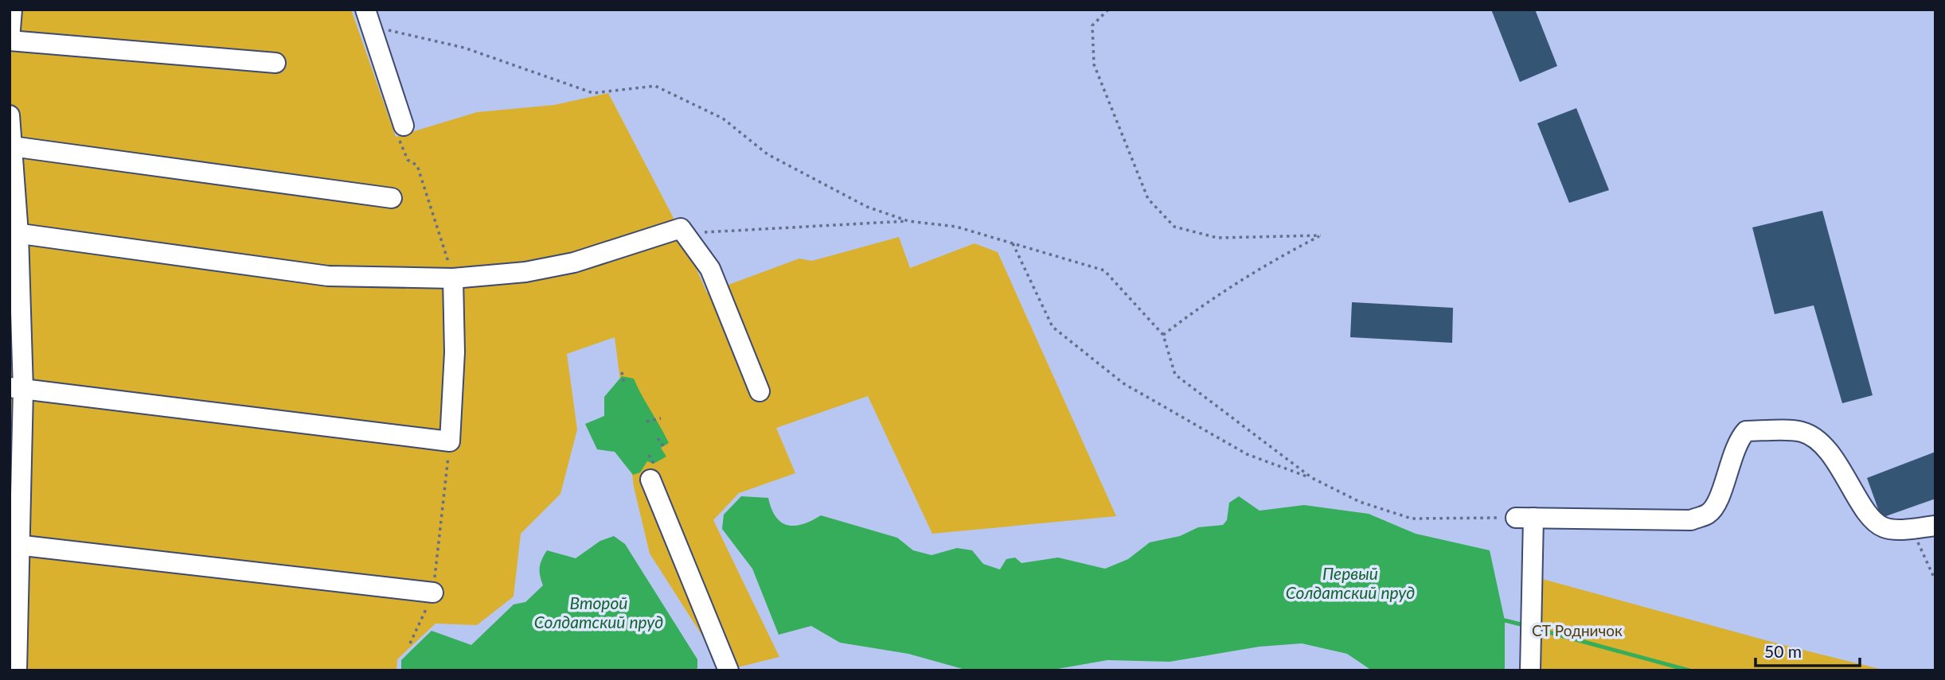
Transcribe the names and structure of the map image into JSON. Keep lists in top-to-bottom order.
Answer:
{
  "water": ["Первый Солдатский пруд", "Второй Солдатский пруд"],
  "parks": ["СТ Родничок"],
  "scale_bar": "50 m"
}
